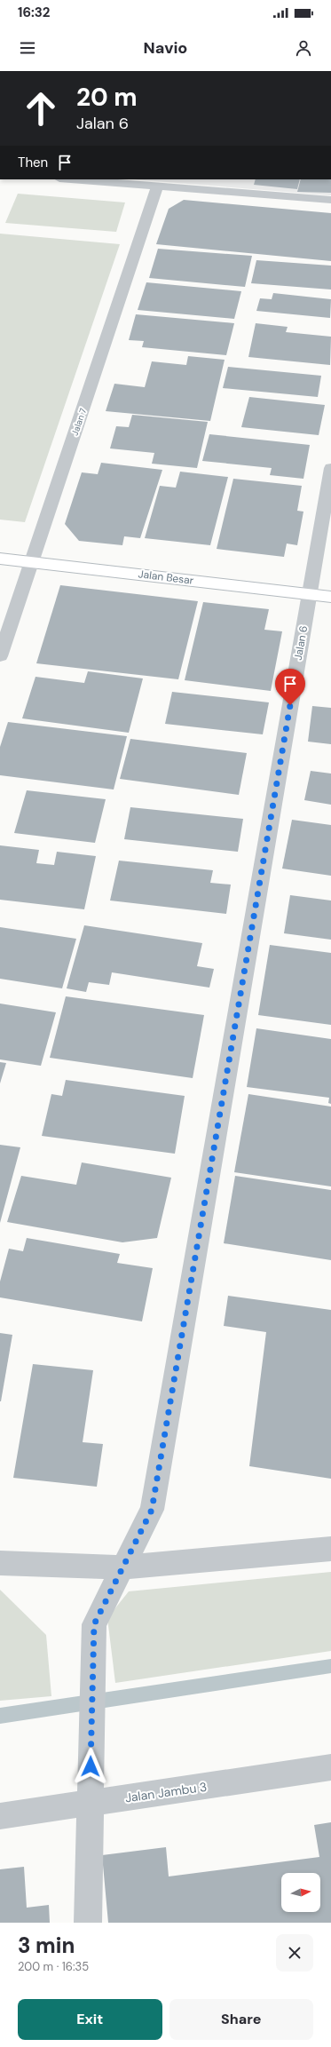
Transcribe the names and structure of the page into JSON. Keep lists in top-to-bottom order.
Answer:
{
  "streets": {
    "main road": ["Jalan Besar"],
    "street": ["Jalan 7", "Jalan 6", "Jalan Jambu 3"]
  },
  "crossings": [
    ["Jalan 7", "Jalan Besar"],
    ["Jalan Besar", "Jalan 6"],
    ["Jalan 6", "Jalan Jambu 3"]
  ],
  "north": "right",
  "page": {
    "status": "16:32",
    "header": "Navio",
    "turn": ["20 m", "Jalan 6"],
    "then": "Then",
    "heading": ["3 min", "200 m · 16:35"],
    "buttons": ["Exit", "Share"]
  }
}
